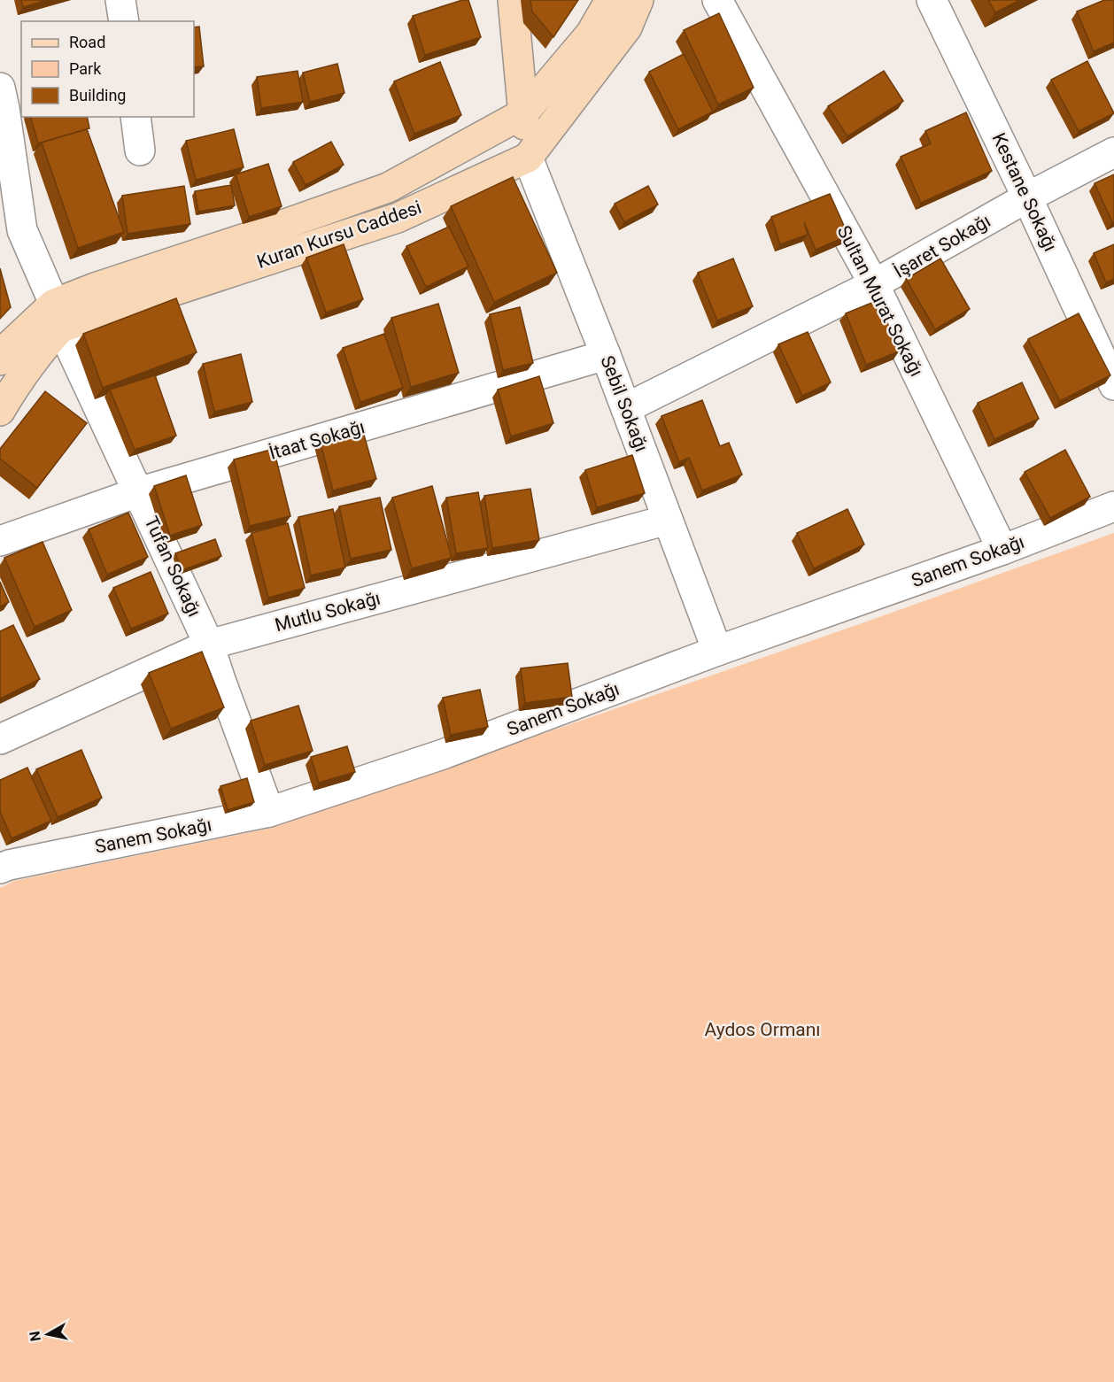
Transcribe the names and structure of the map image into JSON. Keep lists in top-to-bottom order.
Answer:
{
  "streets": {
    "main road": ["Kuran Kursu Caddesi"],
    "street": [
      "Kestane Sokağı",
      "İşaret Sokağı",
      "Sultan Murat Sokağı",
      "Sebil Sokağı",
      "İtaat Sokağı",
      "Sanem Sokağı",
      "Tufan Sokağı",
      "Mutlu Sokağı"
    ]
  },
  "crossings": [
    ["Kestane Sokağı", "İşaret Sokağı"],
    ["Kuran Kursu Caddesi", "Sebil Sokağı"],
    ["Kuran Kursu Caddesi", "Tufan Sokağı"],
    ["İşaret Sokağı", "Sultan Murat Sokağı"],
    ["İşaret Sokağı", "Sebil Sokağı"],
    ["Sultan Murat Sokağı", "Sanem Sokağı"],
    ["Sebil Sokağı", "İtaat Sokağı"],
    ["Sebil Sokağı", "Sanem Sokağı"],
    ["Sebil Sokağı", "Mutlu Sokağı"],
    ["İtaat Sokağı", "Tufan Sokağı"],
    ["Sanem Sokağı", "Tufan Sokağı"],
    ["Tufan Sokağı", "Mutlu Sokağı"]
  ],
  "parks": ["Aydos Ormanı"],
  "legend": ["Road", "Park", "Building"],
  "north": "left"
}
